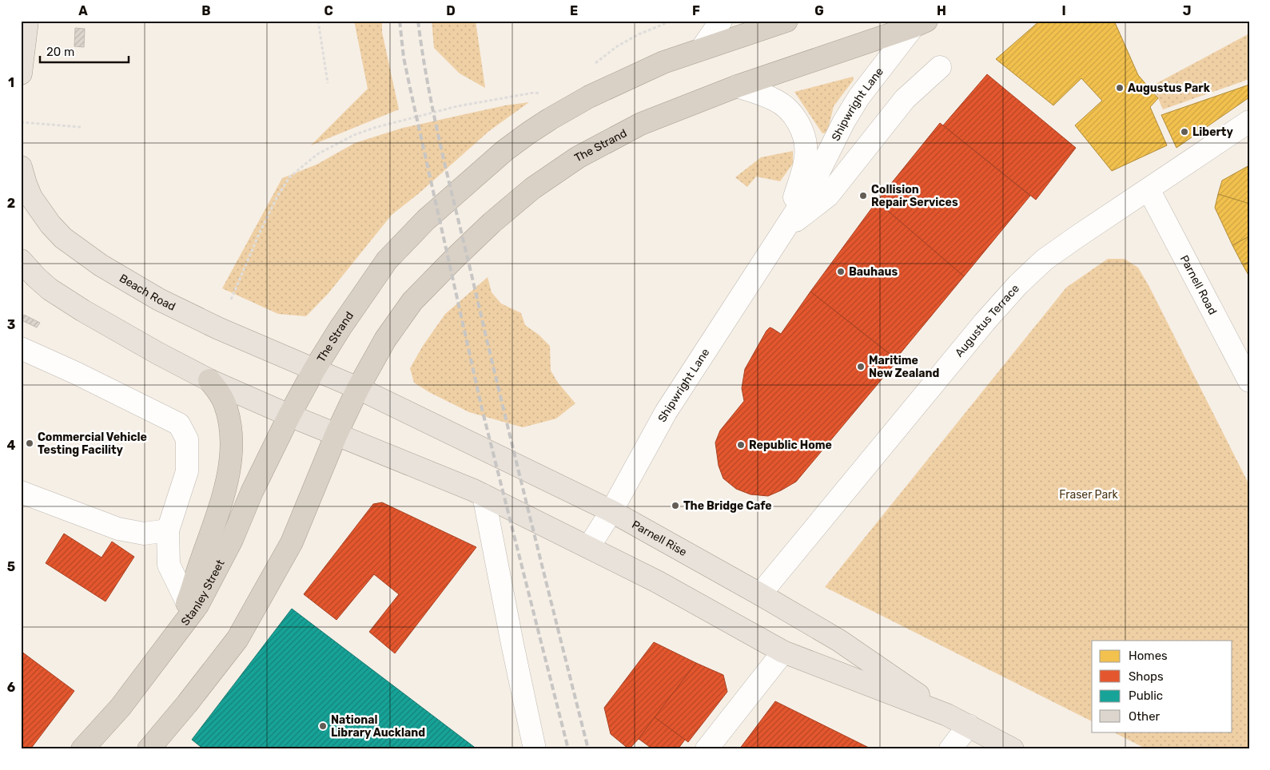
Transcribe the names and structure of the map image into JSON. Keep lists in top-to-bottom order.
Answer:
{
  "streets": {
    "highway": ["The Strand", "Stanley Street"],
    "main road": ["Beach Road", "Parnell Rise"],
    "street": ["Shipwright Lane", "Parnell Road", "Augustus Terrace"]
  },
  "crossings": [
    ["Shipwright Lane", "The Strand"],
    ["Shipwright Lane", "Parnell Rise"],
    ["The Strand", "Beach Road"],
    ["The Strand", "Parnell Rise"],
    ["The Strand", "Stanley Street"],
    ["Parnell Road", "Augustus Terrace"],
    ["Beach Road", "Parnell Rise"],
    ["Augustus Terrace", "Parnell Rise"],
    ["Parnell Rise", "Stanley Street"]
  ],
  "parks": ["Fraser Park"],
  "places": [
    "Augustus Park",
    "Liberty",
    "Collision Repair Services",
    "Bauhaus",
    "Maritime New Zealand",
    "Commercial Vehicle Testing Facility",
    "Republic Home",
    "The Bridge Cafe",
    "National Library Auckland"
  ],
  "legend": [
    "Homes",
    "Shops",
    "Public",
    "Other"
  ],
  "scale_bar": "20 m",
  "grid": {
    "columns": [
      "A",
      "B",
      "C",
      "D",
      "E",
      "F",
      "G",
      "H",
      "I",
      "J"
    ],
    "rows": [
      "1",
      "2",
      "3",
      "4",
      "5",
      "6"
    ]
  }
}
